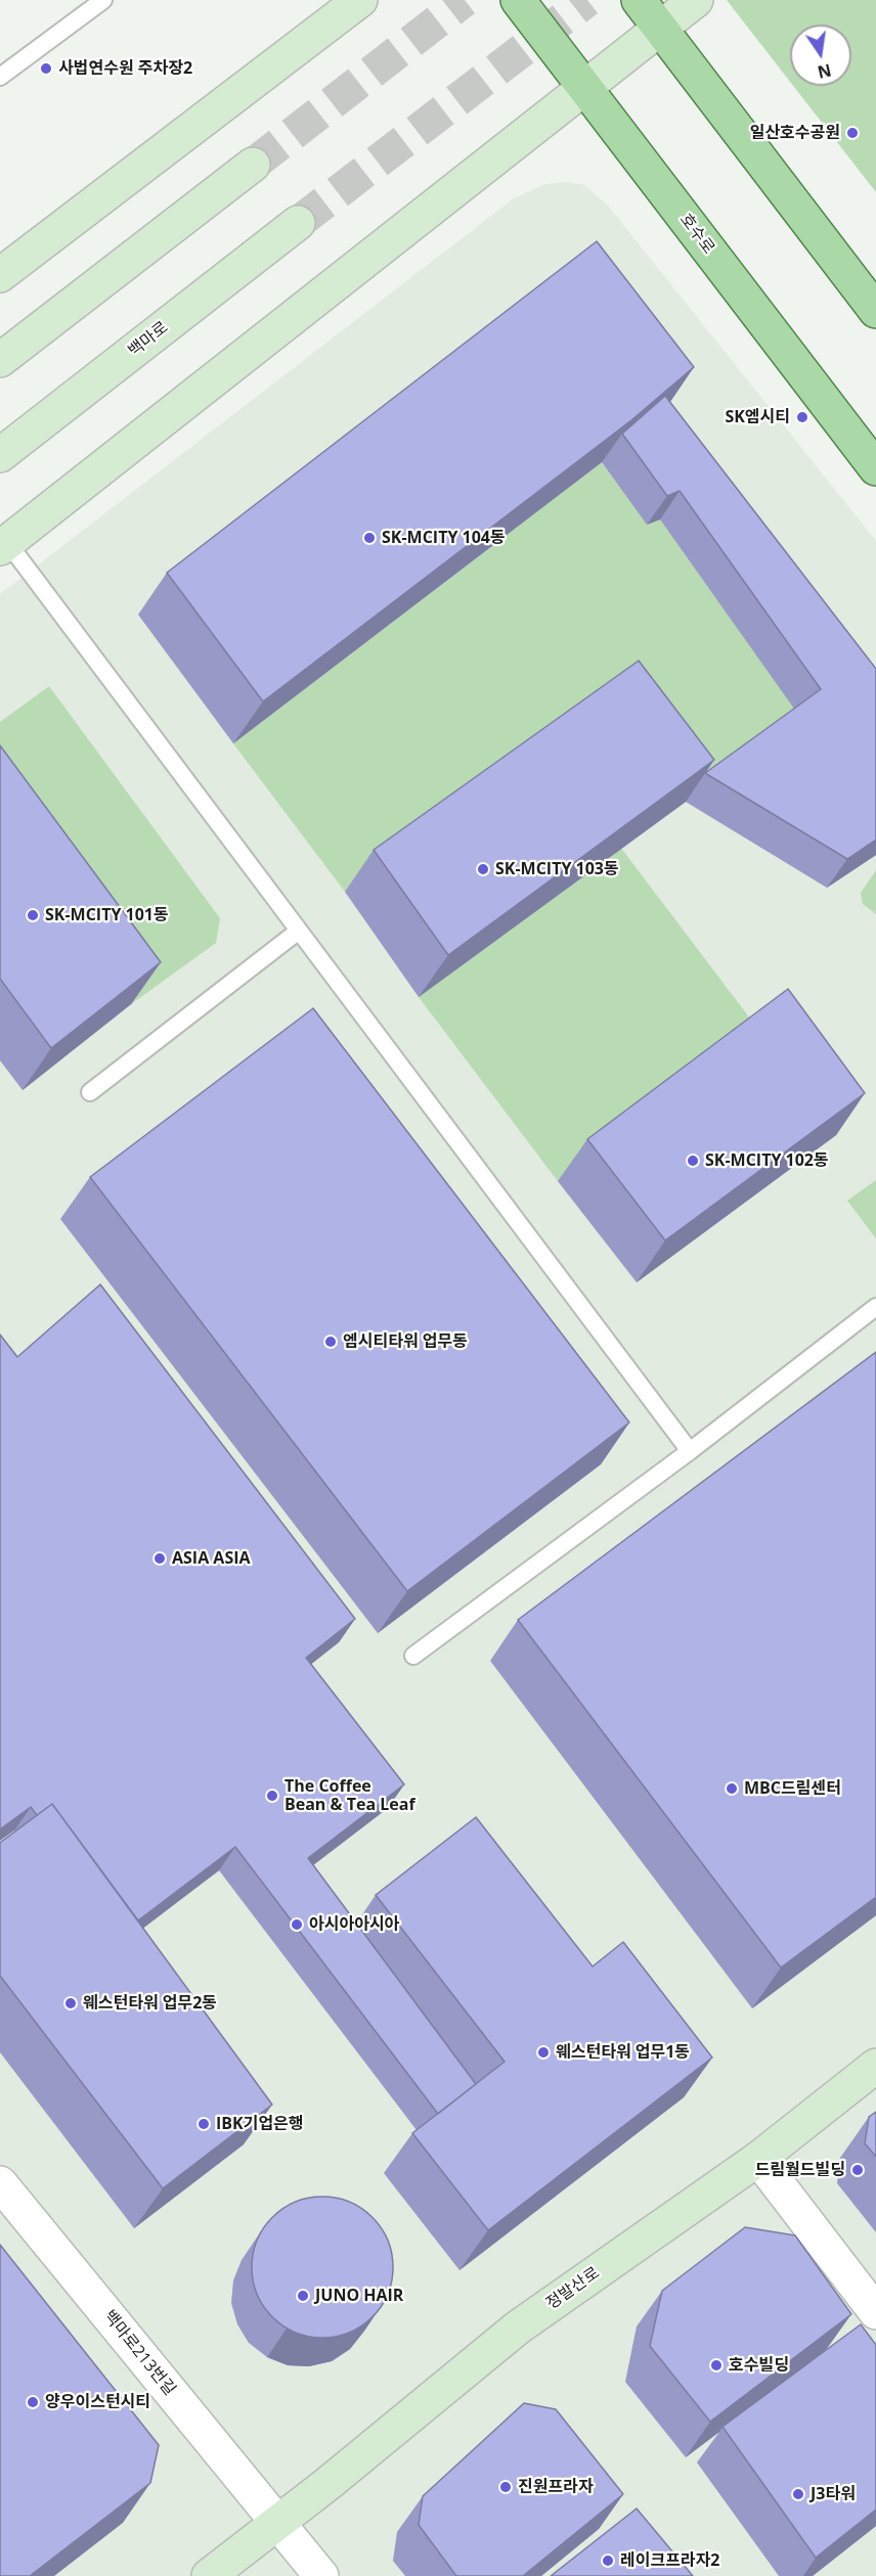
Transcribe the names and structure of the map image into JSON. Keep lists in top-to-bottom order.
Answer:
{
  "streets": {
    "main road": ["호수로", "백마로", "정발산로"],
    "street": ["백마로213번길"]
  },
  "crossings": [
    ["정발산로", "백마로213번길"]
  ],
  "places": [
    "사법연수원 주차장2",
    "일산호수공원",
    "SK엠시티",
    "SK-MCITY 104동",
    "SK-MCITY 103동",
    "SK-MCITY 101동",
    "SK-MCITY 102동",
    "엠시티타워 업무동",
    "ASIA ASIA",
    "MBC드림센터",
    "The Coffee Bean & Tea Leaf",
    "아시아아시아",
    "웨스턴타워 업무2동",
    "웨스턴타워 업무1동",
    "IBK기업은행",
    "드림월드빌딩",
    "JUNO HAIR",
    "호수빌딩",
    "양우이스턴시티",
    "진원프라자",
    "J3타워",
    "레이크프라자2"
  ],
  "north": "bottom"
}
